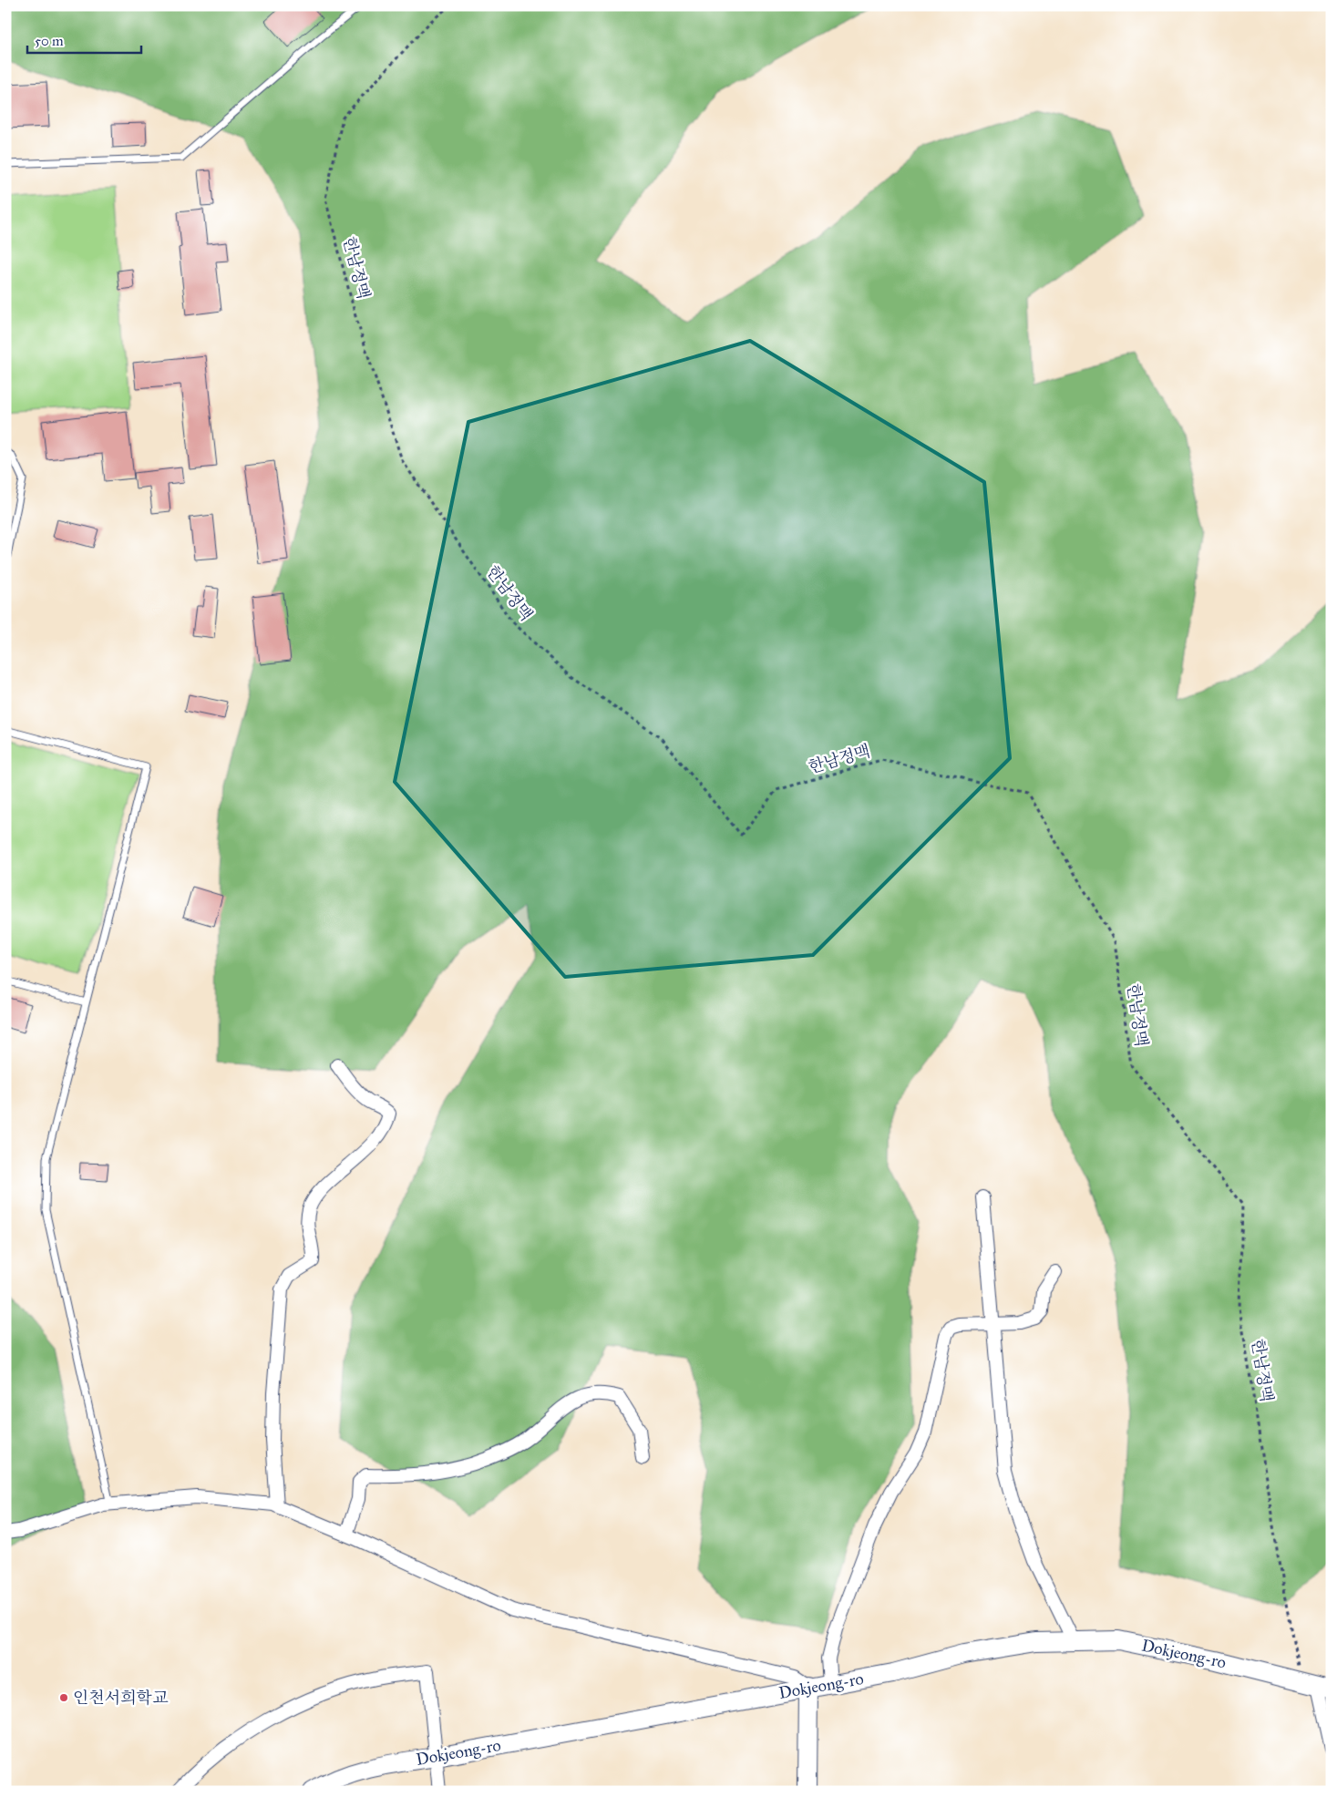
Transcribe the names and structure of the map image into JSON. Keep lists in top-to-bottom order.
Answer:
{
  "streets": {
    "street": ["Dokjeong-ro"],
    "path": ["한남정맥"]
  },
  "crossings": [
    ["한남정맥", "Dokjeong-ro"]
  ],
  "places": ["인천서희학교"],
  "scale_bar": "50 m"
}
